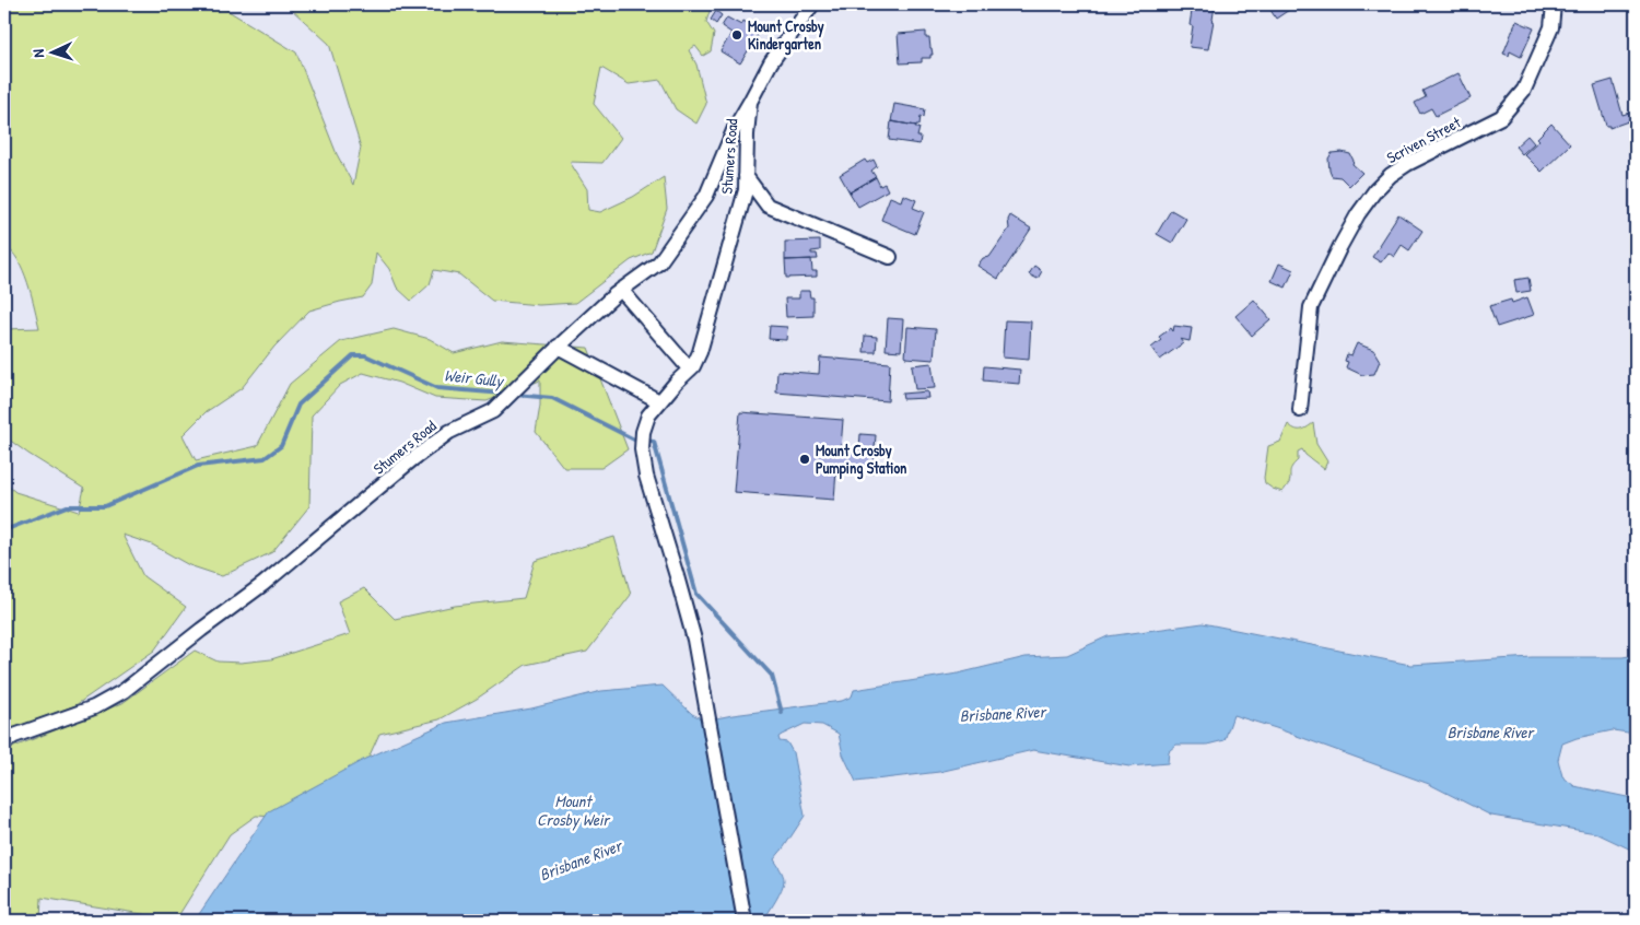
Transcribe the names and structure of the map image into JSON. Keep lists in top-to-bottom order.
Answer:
{
  "streets": {
    "street": ["Scriven Street", "Stumers Road"]
  },
  "water": ["Weir Gully", "Brisbane River", "Mount Crosby Weir"],
  "places": ["Mount Crosby Kindergarten", "Mount Crosby Pumping Station"],
  "north": "left"
}
